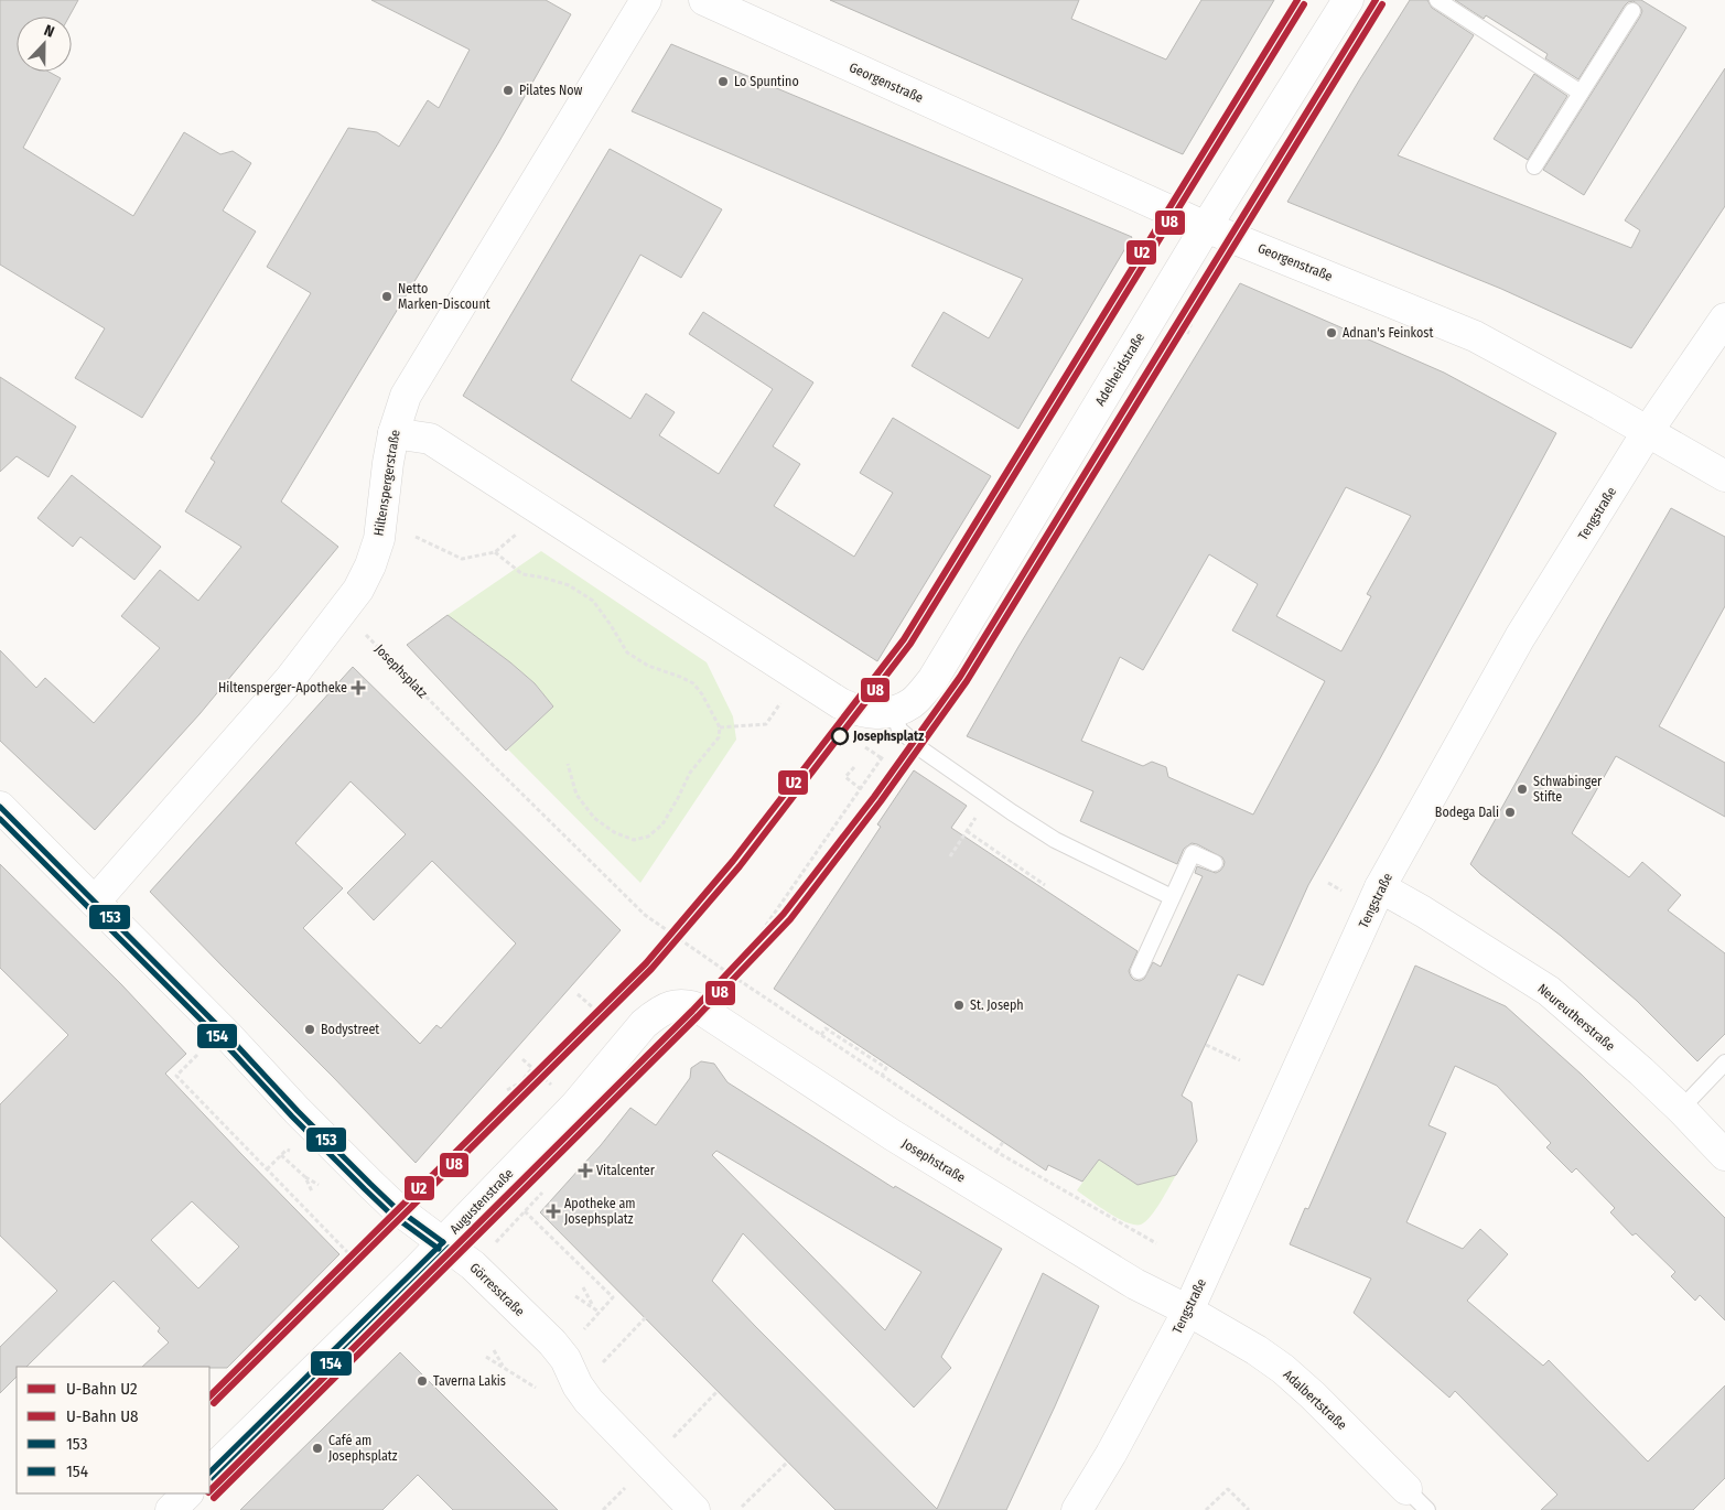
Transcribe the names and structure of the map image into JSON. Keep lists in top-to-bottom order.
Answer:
{
  "streets": {
    "street": [
      "Georgenstraße",
      "Adelheidstraße",
      "Hiltenspergerstraße",
      "Tengstraße",
      "Neureutherstraße",
      "Josephstraße",
      "Augustenstraße",
      "Görresstraße",
      "Adalbertstraße"
    ],
    "path": ["Josephsplatz"]
  },
  "crossings": [
    ["Georgenstraße", "Adelheidstraße"],
    ["Georgenstraße", "Tengstraße"],
    ["Hiltenspergerstraße", "Josephsplatz"],
    ["Hiltenspergerstraße", "Görresstraße"],
    ["Tengstraße", "Neureutherstraße"],
    ["Tengstraße", "Josephstraße"],
    ["Tengstraße", "Adalbertstraße"],
    ["Josephstraße", "Augustenstraße"],
    ["Josephstraße", "Adalbertstraße"],
    ["Augustenstraße", "Görresstraße"]
  ],
  "places": {
    "other": [
      "Lo Spuntino",
      "Pilates Now",
      "Netto Marken-Discount",
      "Adnan's Feinkost",
      "Josephsplatz",
      "Schwabinger Stifte",
      "Bodega Dali",
      "St. Joseph",
      "Bodystreet",
      "Taverna Lakis",
      "Café am Josephsplatz"
    ],
    "health": ["Hiltensperger-Apotheke", "Vitalcenter", "Apotheke am Josephsplatz"]
  },
  "lines": [
    "metro line U2",
    "metro line U8",
    "transit line 153",
    "transit line 154"
  ],
  "legend": [
    "U-Bahn U2",
    "U-Bahn U8",
    "153",
    "154"
  ],
  "north": "top"
}
